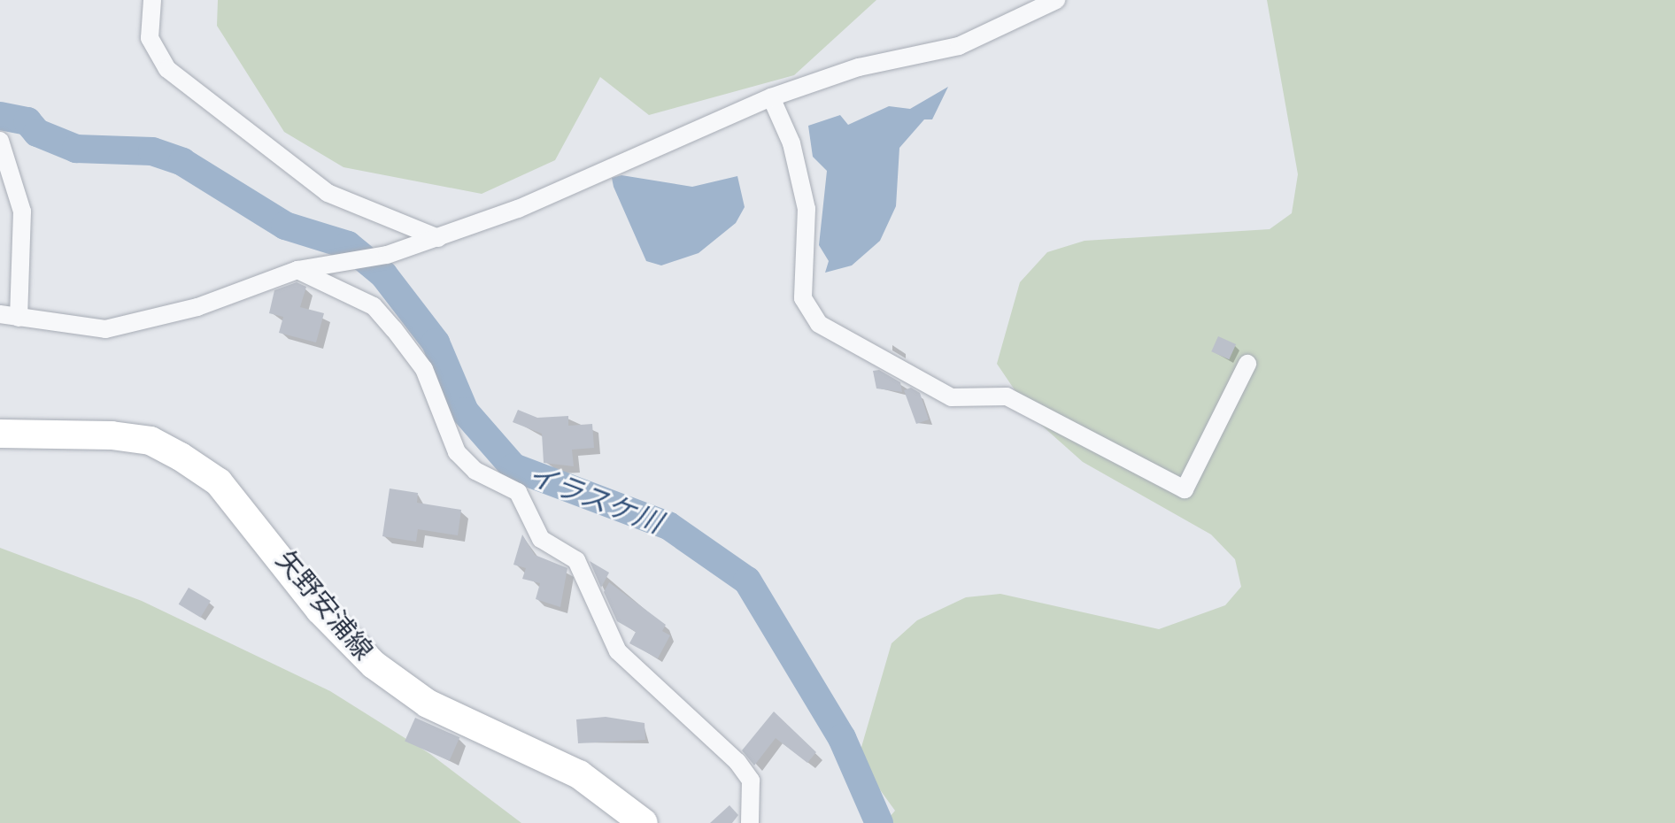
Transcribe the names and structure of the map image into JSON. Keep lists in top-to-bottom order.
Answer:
{
  "streets": {
    "main road": ["矢野安浦線"]
  },
  "water": ["イラスケ川"]
}
